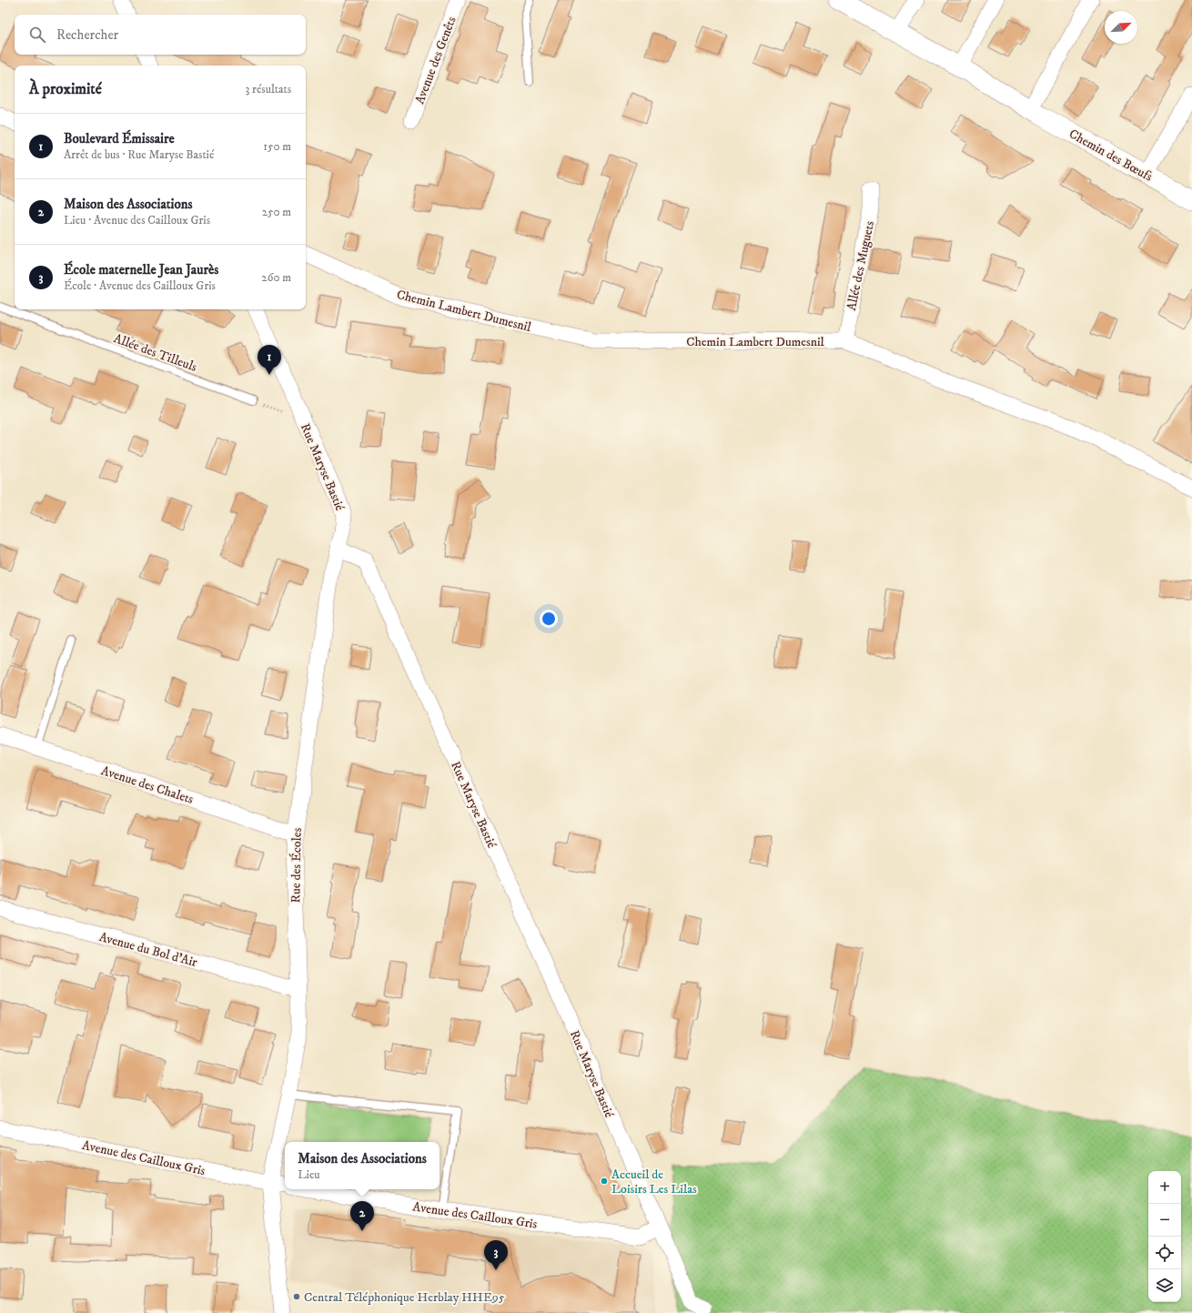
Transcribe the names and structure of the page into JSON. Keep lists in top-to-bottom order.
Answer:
{
  "streets": {
    "street": [
      "Avenue des Genêts",
      "Chemin des Bœufs",
      "Allée des Muguets",
      "Chemin Lambert Dumesnil",
      "Rue Maryse Bastié",
      "Avenue des Chalets",
      "Rue des Écoles",
      "Avenue du Bol d'Air",
      "Avenue des Cailloux Gris"
    ],
    "lane": ["Allée des Tilleuls"]
  },
  "crossings": [
    ["Allée des Muguets", "Chemin Lambert Dumesnil"],
    ["Rue Maryse Bastié", "Rue des Écoles"],
    ["Rue Maryse Bastié", "Avenue des Cailloux Gris"],
    ["Avenue des Chalets", "Rue des Écoles"],
    ["Rue des Écoles", "Avenue du Bol d'Air"],
    ["Rue des Écoles", "Avenue des Cailloux Gris"]
  ],
  "places": ["Accueil de Loisirs Les Lilas", "Central Téléphonique Herblay HHE95"],
  "north": "top right",
  "page": {
    "search": "Rechercher",
    "heading": ["À proximité", "3 résultats"],
    "list": [
      {
        "mark": "1",
        "name": "Boulevard Émissaire",
        "note": "Arrêt de bus · Rue Maryse Bastié",
        "value": "150 m"
      },
      {
        "mark": "2",
        "name": "Maison des Associations",
        "note": "Lieu · Avenue des Cailloux Gris",
        "value": "250 m"
      },
      {
        "mark": "3",
        "name": "École maternelle Jean Jaurès",
        "note": "École · Avenue des Cailloux Gris",
        "value": "260 m"
      }
    ],
    "pins": ["1", "2", "3"],
    "popup": ["Maison des Associations", "Lieu"],
    "map_buttons": ["+", "−"]
  }
}
